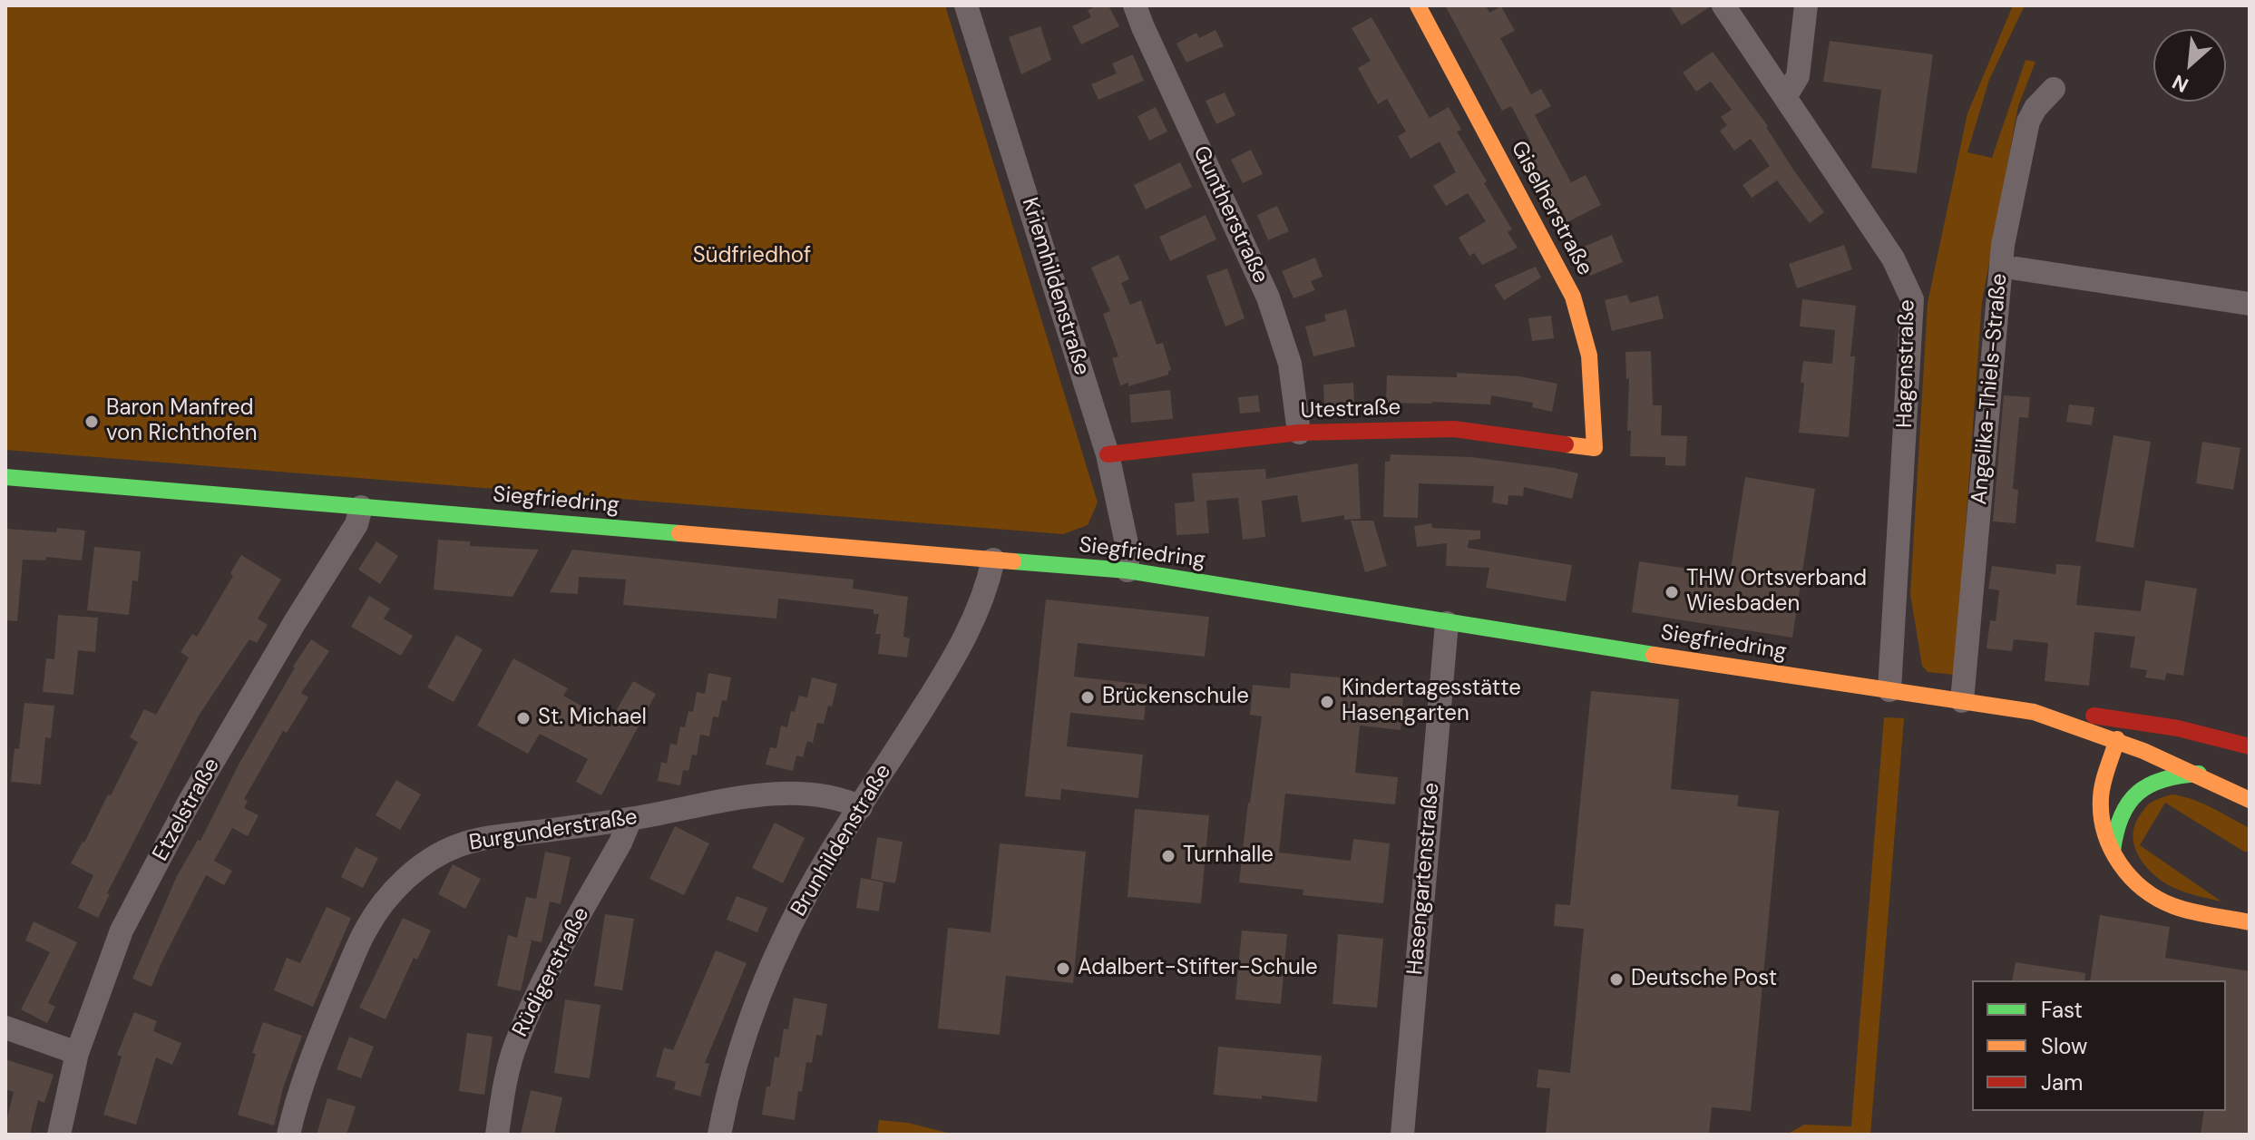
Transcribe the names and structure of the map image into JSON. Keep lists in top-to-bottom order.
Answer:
{
  "streets": {
    "main road": ["Giselherstraße", "Utestraße", "Siegfriedring"],
    "street": [
      "Guntherstraße",
      "Kriemhildenstraße",
      "Hagenstraße",
      "Angelika-Thiels-Straße",
      "Etzelstraße",
      "Burgunderstraße",
      "Brunhildenstraße",
      "Hasengartenstraße",
      "Rüdigerstraße"
    ]
  },
  "crossings": [
    ["Giselherstraße", "Utestraße"],
    ["Guntherstraße", "Utestraße"],
    ["Kriemhildenstraße", "Utestraße"],
    ["Kriemhildenstraße", "Siegfriedring"],
    ["Hagenstraße", "Siegfriedring"],
    ["Angelika-Thiels-Straße", "Siegfriedring"],
    ["Siegfriedring", "Etzelstraße"],
    ["Siegfriedring", "Brunhildenstraße"],
    ["Siegfriedring", "Hasengartenstraße"],
    ["Burgunderstraße", "Brunhildenstraße"],
    ["Burgunderstraße", "Rüdigerstraße"]
  ],
  "parks": ["Südfriedhof"],
  "places": [
    "Baron Manfred von Richthofen",
    "THW Ortsverband Wiesbaden",
    "Brückenschule",
    "Kindertagesstätte Hasengarten",
    "St. Michael",
    "Turnhalle",
    "Adalbert-Stifter-Schule",
    "Deutsche Post"
  ],
  "legend": ["Fast", "Slow", "Jam"],
  "north": "bottom left"
}
